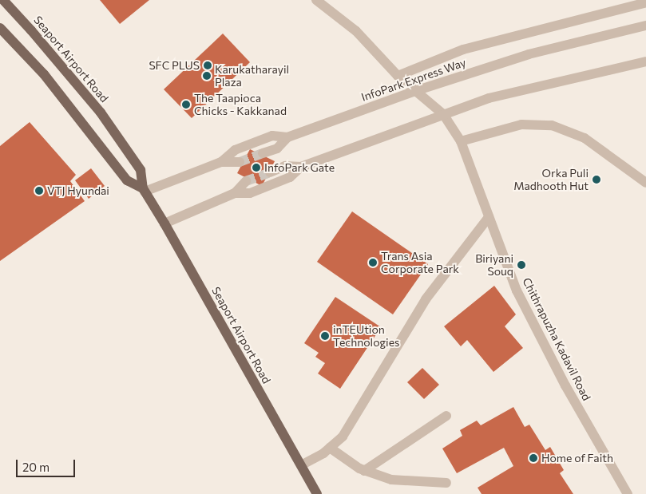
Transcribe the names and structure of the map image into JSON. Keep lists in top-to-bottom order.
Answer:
{
  "streets": {
    "main road": ["Seaport Airport Road"],
    "street": ["InfoPark Express Way", "Chithrapuzha Kadavil Road"]
  },
  "crossings": [
    ["Seaport Airport Road", "InfoPark Express Way"],
    ["InfoPark Express Way", "Chithrapuzha Kadavil Road"]
  ],
  "places": [
    "SFC PLUS",
    "Karukatharayil Plaza",
    "The Taapioca Chicks - Kakkanad",
    "InfoPark Gate",
    "Orka Puli Madhooth Hut",
    "VTJ Hyundai",
    "Trans Asia Corporate Park",
    "Biriyani Souq",
    "inTEUtion Technologies",
    "Home of Faith"
  ],
  "scale_bar": "20 m"
}
